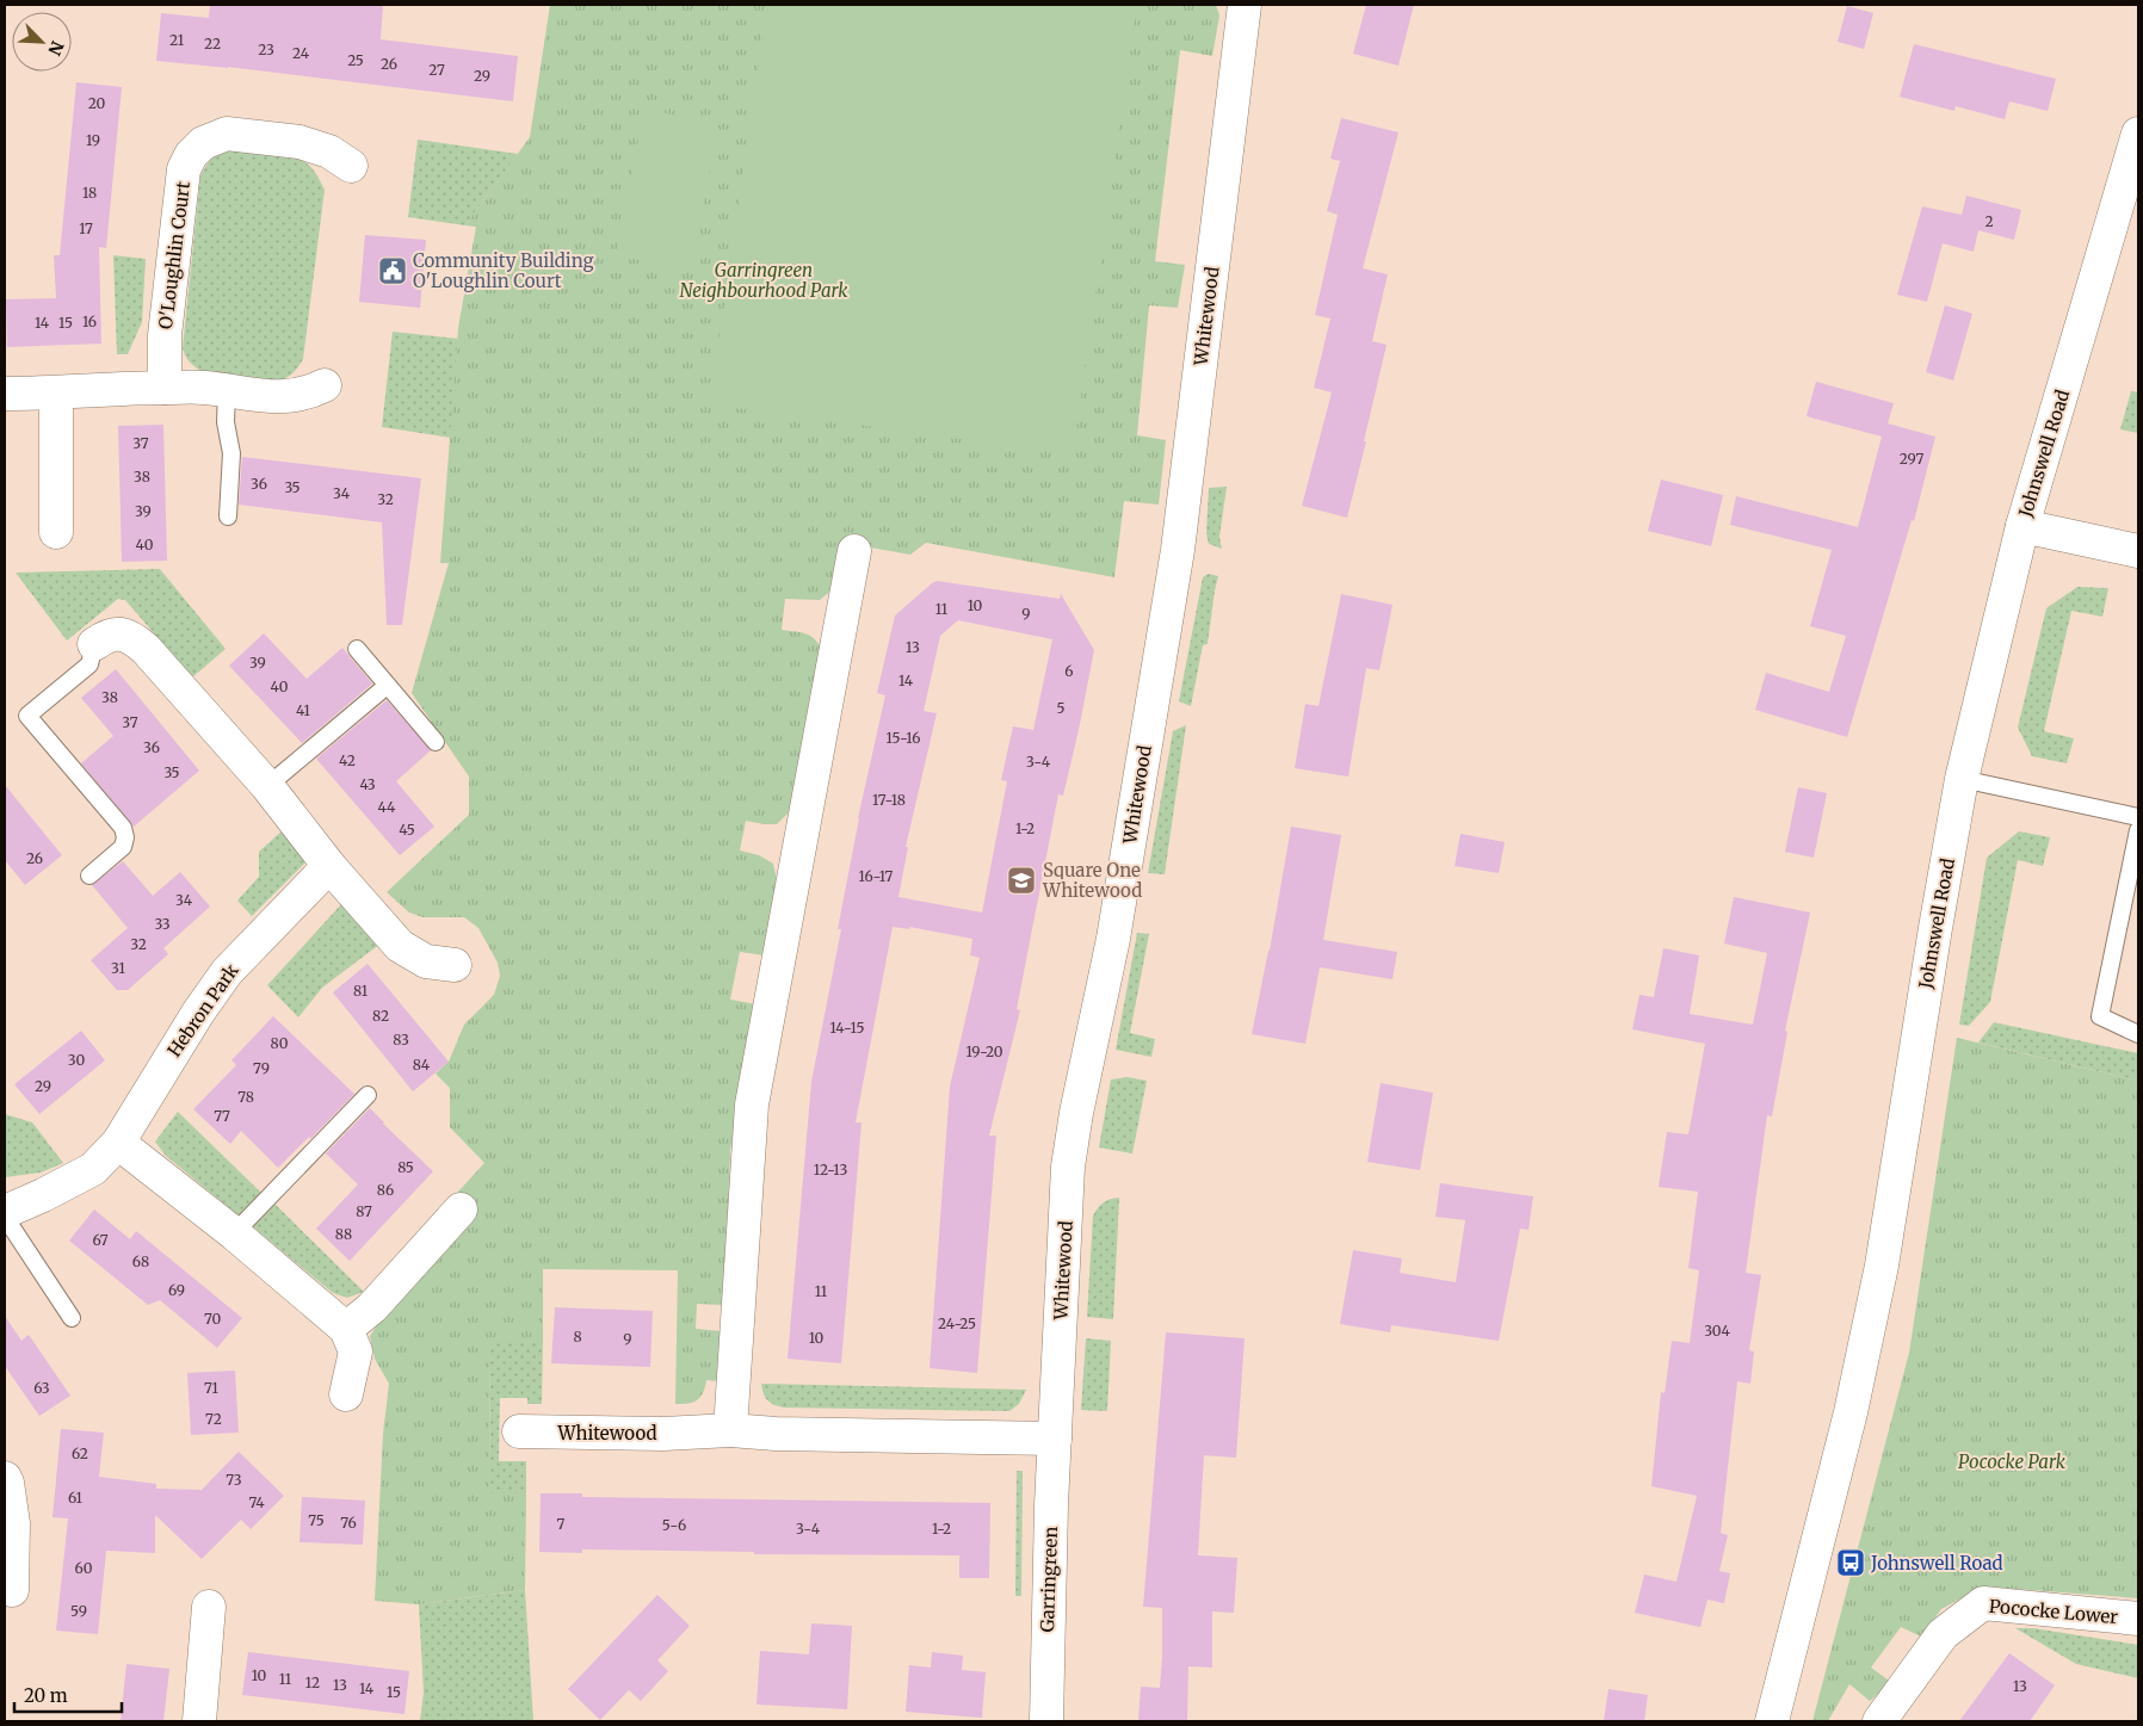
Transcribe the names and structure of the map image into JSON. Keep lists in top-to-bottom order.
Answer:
{
  "streets": {
    "street": [
      "O'Loughlin Court",
      "Whitewood",
      "Johnswell Road",
      "Hebron Park",
      "Garringreen",
      "Pococke Lower"
    ]
  },
  "crossings": [
    ["Whitewood", "Garringreen"]
  ],
  "parks": ["Garringreen Neighbourhood Park", "Pococke Park"],
  "places": {
    "public building": ["Community Building O'Loughlin Court"],
    "school or university": ["Square One Whitewood"],
    "bus stop": ["Johnswell Road"]
  },
  "house_numbers": [
    "21",
    "22",
    "23",
    "24",
    "25",
    "26",
    "27",
    "29",
    "20",
    "19",
    "18",
    "2",
    "17",
    "16",
    "14",
    "15",
    "37",
    "297",
    "38",
    "36",
    "35",
    "34",
    "32",
    "39",
    "40",
    "10",
    "11",
    "9",
    "13",
    "39",
    "6",
    "14",
    "40",
    "38",
    "5",
    "41",
    "37",
    "15-16",
    "36",
    "42",
    "3-4",
    "35",
    "43",
    "17-18",
    "44",
    "1-2",
    "45",
    "26",
    "16-17",
    "34",
    "33",
    "32",
    "31",
    "81",
    "82",
    "14-15",
    "83",
    "80",
    "19-20",
    "30",
    "84",
    "79",
    "29",
    "78",
    "77",
    "85",
    "12-13",
    "86",
    "87",
    "88",
    "67",
    "68",
    "69",
    "11",
    "70",
    "24-25",
    "304",
    "8",
    "10",
    "9",
    "63",
    "71",
    "72",
    "62",
    "73",
    "61",
    "74",
    "75",
    "76",
    "7",
    "5-6",
    "3-4",
    "1-2",
    "60",
    "59",
    "10",
    "11",
    "12",
    "13",
    "13",
    "14",
    "15"
  ],
  "scale_bar": "20 m",
  "north": "bottom right"
}
